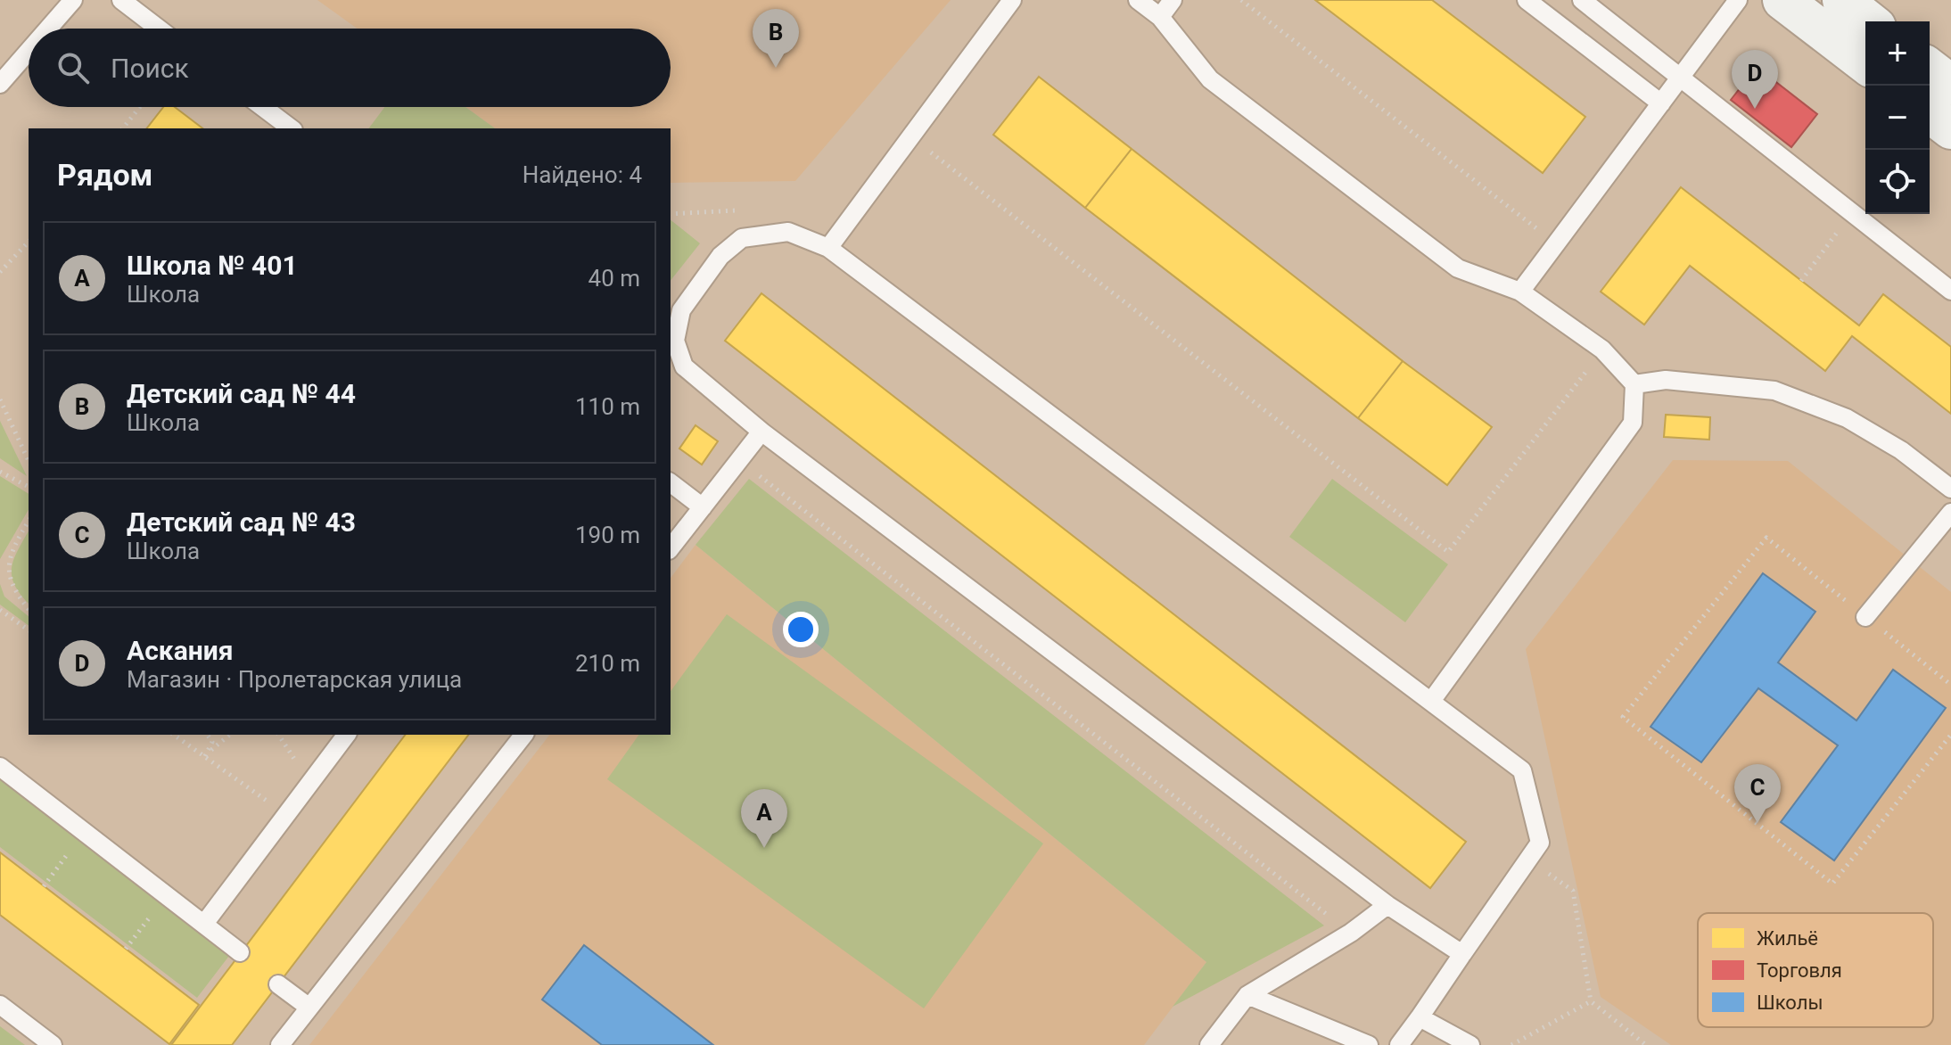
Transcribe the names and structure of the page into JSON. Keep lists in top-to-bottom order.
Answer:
{
  "legend": ["Жильё", "Торговля", "Школы"],
  "page": {
    "pins": [
      "B",
      "D",
      "C",
      "A"
    ],
    "map_buttons": ["+", "−"],
    "search": "Поиск",
    "heading": ["Рядом", "Найдено: 4"],
    "list": [
      {
        "mark": "A",
        "name": "Школа № 401",
        "note": "Школа",
        "value": "40 m"
      },
      {
        "mark": "B",
        "name": "Детский сад № 44",
        "note": "Школа",
        "value": "110 m"
      },
      {
        "mark": "C",
        "name": "Детский сад № 43",
        "note": "Школа",
        "value": "190 m"
      },
      {
        "mark": "D",
        "name": "Аскания",
        "note": "Магазин · Пролетарская улица",
        "value": "210 m"
      }
    ]
  }
}
